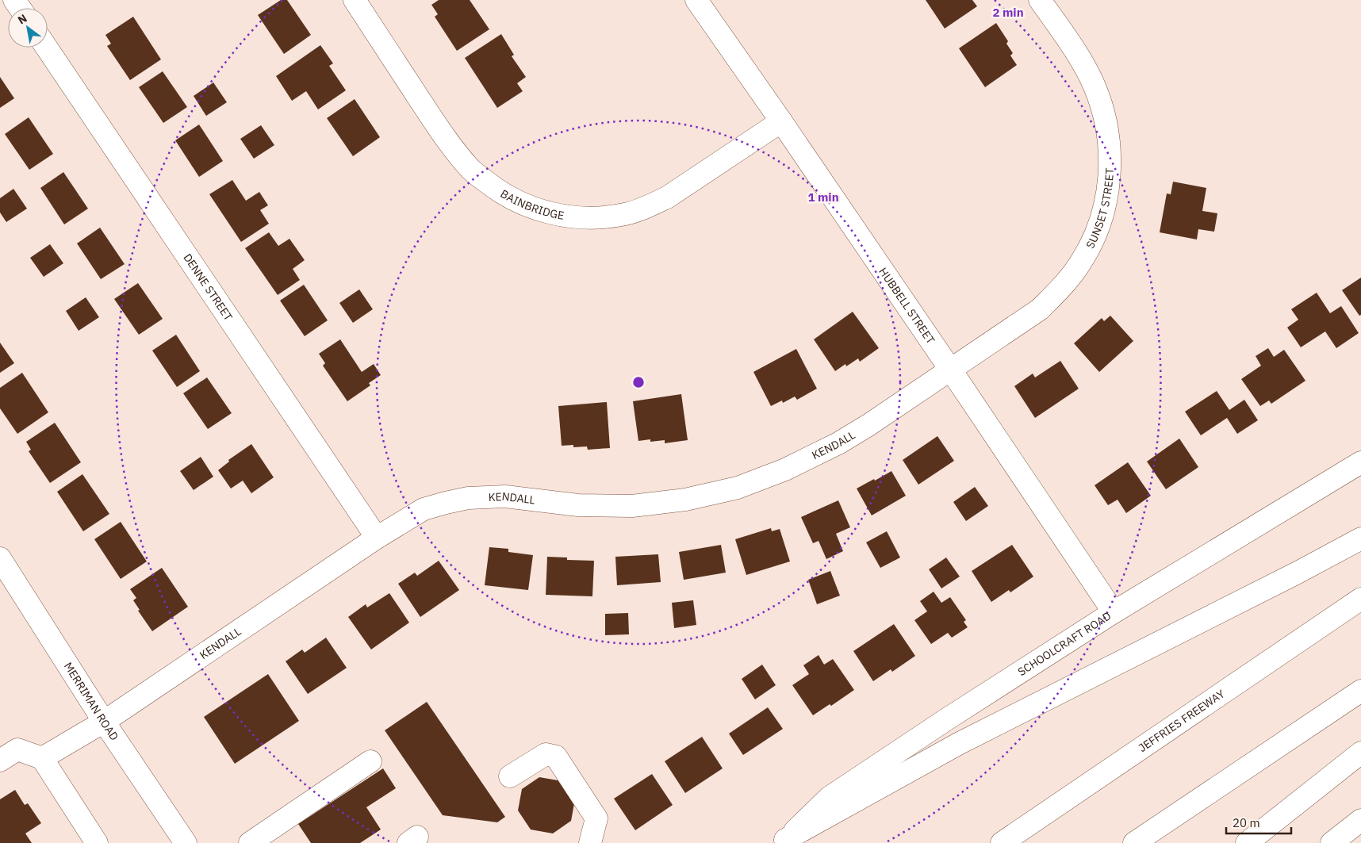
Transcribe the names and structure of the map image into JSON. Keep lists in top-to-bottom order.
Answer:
{
  "streets": {
    "main road": [
      "BAINBRIDGE",
      "SUNSET STREET",
      "DENNE STREET",
      "HUBBELL STREET",
      "KENDALL",
      "SCHOOLCRAFT ROAD",
      "MERRIMAN ROAD",
      "JEFFRIES FREEWAY"
    ]
  },
  "crossings": [
    ["BAINBRIDGE", "HUBBELL STREET"],
    ["SUNSET STREET", "HUBBELL STREET"],
    ["SUNSET STREET", "KENDALL"],
    ["DENNE STREET", "KENDALL"],
    ["HUBBELL STREET", "KENDALL"],
    ["HUBBELL STREET", "SCHOOLCRAFT ROAD"],
    ["KENDALL", "MERRIMAN ROAD"]
  ],
  "scale_bar": "20 m",
  "north": "top left",
  "rings": ["2 min", "1 min"]
}
